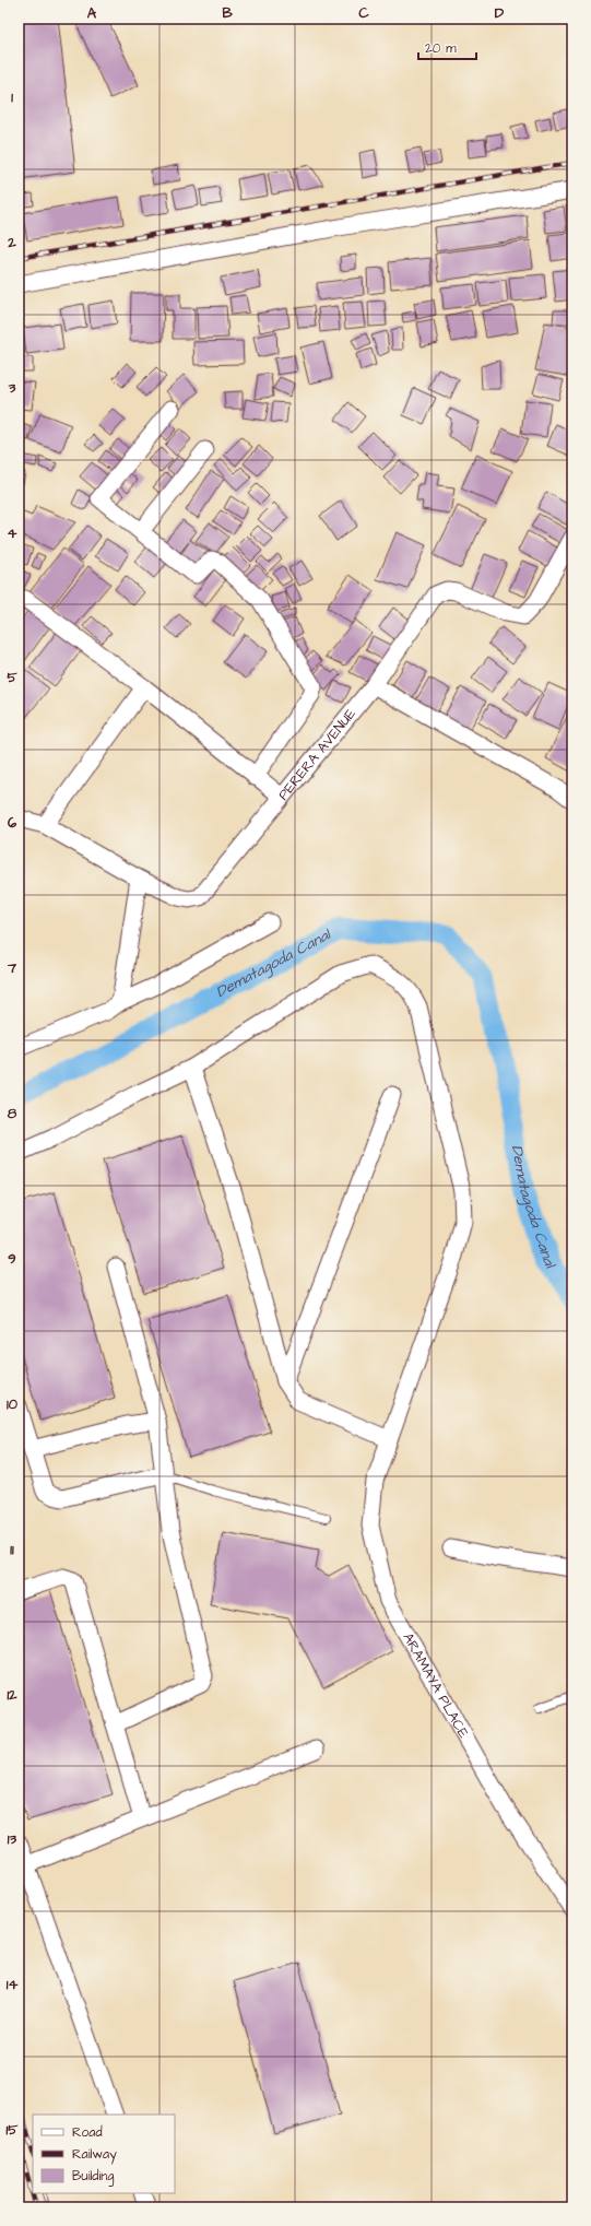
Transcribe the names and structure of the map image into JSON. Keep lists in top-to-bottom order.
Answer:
{
  "streets": {
    "street": ["PERERA AVENUE", "ARAMAYA PLACE"]
  },
  "water": ["Dematagoda Canal"],
  "legend": ["Road", "Railway", "Building"],
  "scale_bar": "20 m",
  "grid": {
    "columns": [
      "A",
      "B",
      "C",
      "D"
    ],
    "rows": [
      "1",
      "2",
      "3",
      "4",
      "5",
      "6",
      "7",
      "8",
      "9",
      "10",
      "11",
      "12",
      "13",
      "14",
      "15"
    ]
  }
}
